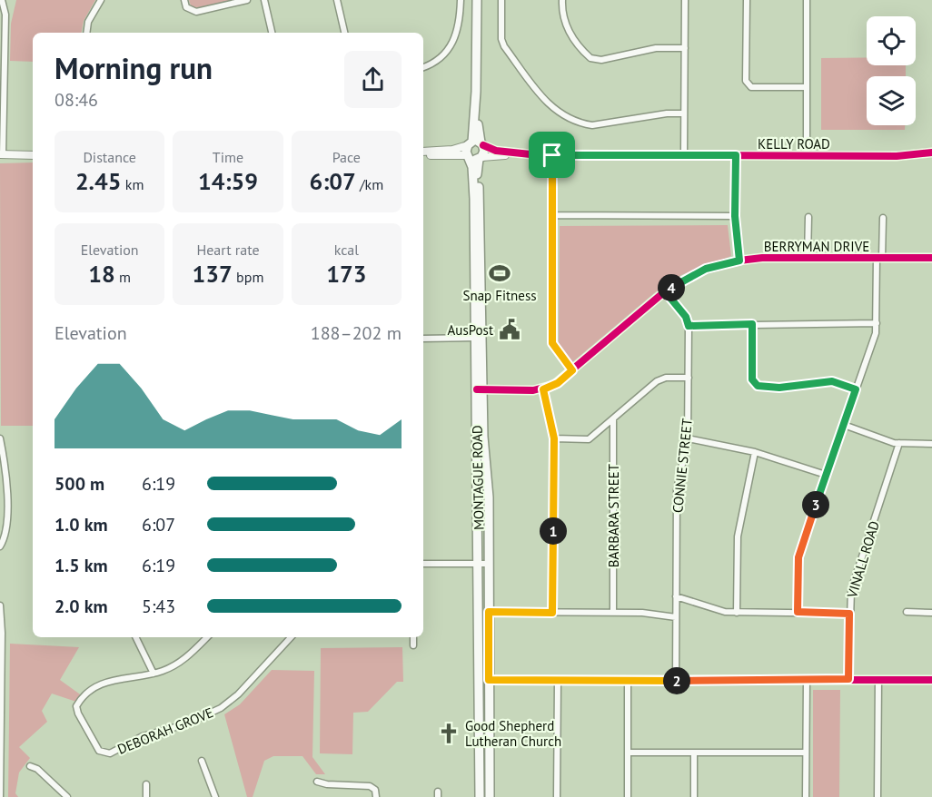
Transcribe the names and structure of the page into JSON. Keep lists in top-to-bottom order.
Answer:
{
  "streets": {
    "main road": ["MONTAGUE ROAD"],
    "street": [
      "KELLY ROAD",
      "BERRYMAN DRIVE",
      "CONNIE STREET",
      "BARBARA STREET",
      "VINALL ROAD",
      "DEBORAH GROVE"
    ]
  },
  "crossings": [
    ["KELLY ROAD", "MONTAGUE ROAD"]
  ],
  "places": {
    "sports": ["Snap Fitness"],
    "public building": ["AusPost"],
    "church": ["Good Shepherd Lutheran Church"]
  },
  "page": {
    "heading": ["Morning run", "08:46"],
    "stats": [
      ["Distance", "2.45 km"],
      ["Time", "14:59"],
      ["Pace", "6:07 /km"],
      ["Elevation", "18 m"],
      ["Heart rate", "137 bpm"],
      ["kcal", "173"]
    ],
    "pins": [
      "4",
      "3",
      "1",
      "2"
    ],
    "chart": ["Elevation", "188–202 m"],
    "list": [
      {
        "name": "500 m",
        "note": "6:19"
      },
      {
        "name": "1.0 km",
        "note": "6:07"
      },
      {
        "name": "1.5 km",
        "note": "6:19"
      },
      {
        "name": "2.0 km",
        "note": "5:43"
      }
    ]
  }
}
